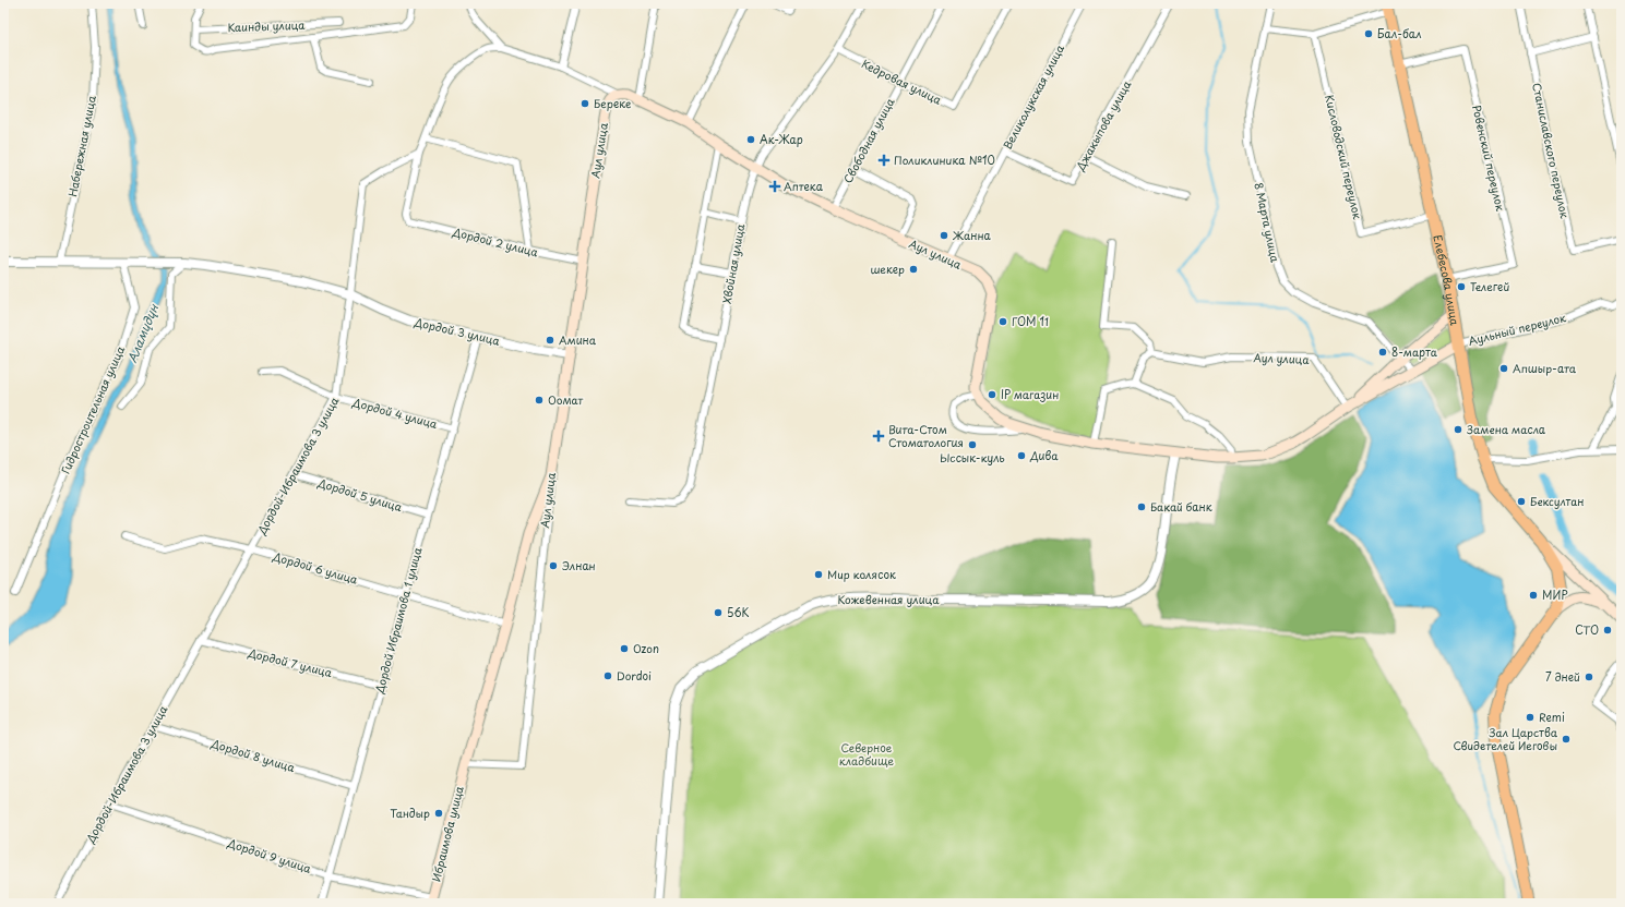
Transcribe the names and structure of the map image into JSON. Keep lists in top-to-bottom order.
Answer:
{
  "streets": {
    "main road": ["Аул улица", "Елебесова улица", "Ибраимова улица"],
    "street": [
      "Каинды улица",
      "Кедровая улица",
      "Великолукская улица",
      "Джакыпова улица",
      "Свободная улица",
      "Набережная улица",
      "Станиславского переулок",
      "Кисловодский переулок",
      "Ровенский переулок",
      "8 Марта улица",
      "Дордой 2 улица",
      "Хвойная улица",
      "Аульный переулок",
      "Дордой 3 улица",
      "Гидростроительная улица",
      "Дордой 4 улица",
      "Дордой-Ибраимова 3 улица",
      "Дордой 5 улица",
      "Дордой 6 улица",
      "Кожевенная улица",
      "Дордой Ибраимова 1 улица",
      "Дордой 7 улица",
      "Дордой 8 улица",
      "Дордой 9 улица"
    ]
  },
  "crossings": [
    ["Кедровая улица", "Свободная улица"],
    ["Кедровая улица", "Хвойная улица"],
    ["Великолукская улица", "Джакыпова улица"],
    ["Великолукская улица", "Аул улица"],
    ["Свободная улица", "Аул улица"],
    ["Аул улица", "Дордой 2 улица"],
    ["Аул улица", "Хвойная улица"],
    ["Аул улица", "Дордой 3 улица"],
    ["Аул улица", "Ибраимова улица"],
    ["Кисловодский переулок", "Елебесова улица"],
    ["Ровенский переулок", "Елебесова улица"],
    ["Дордой 2 улица", "Дордой-Ибраимова 3 улица"],
    ["Елебесова улица", "Аульный переулок"],
    ["Дордой 3 улица", "Гидростроительная улица"],
    ["Дордой 3 улица", "Дордой-Ибраимова 3 улица"],
    ["Дордой 3 улица", "Дордой Ибраимова 1 улица"],
    ["Дордой 4 улица", "Дордой-Ибраимова 3 улица"],
    ["Дордой 4 улица", "Дордой Ибраимова 1 улица"],
    ["Дордой-Ибраимова 3 улица", "Дордой 5 улица"],
    ["Дордой-Ибраимова 3 улица", "Дордой 6 улица"],
    ["Дордой-Ибраимова 3 улица", "Дордой 7 улица"],
    ["Дордой-Ибраимова 3 улица", "Дордой 8 улица"],
    ["Дордой-Ибраимова 3 улица", "Дордой 9 улица"],
    ["Дордой 5 улица", "Дордой Ибраимова 1 улица"],
    ["Дордой 6 улица", "Дордой Ибраимова 1 улица"],
    ["Дордой 6 улица", "Ибраимова улица"],
    ["Дордой Ибраимова 1 улица", "Дордой 7 улица"],
    ["Дордой Ибраимова 1 улица", "Дордой 8 улица"],
    ["Дордой Ибраимова 1 улица", "Дордой 9 улица"],
    ["Ибраимова улица", "Дордой 9 улица"]
  ],
  "water": ["Аламүдүн"],
  "parks": ["Северное кладбище"],
  "places": {
    "other": [
      "Бал-бал",
      "Береке",
      "Ак-Жар",
      "Жанна",
      "шекер",
      "Телегей",
      "ГОМ 11",
      "Амина",
      "8-марта",
      "Апшыр-ата",
      "IP магазин",
      "Оомат",
      "Замена масла",
      "Ыссык-куль",
      "Дива",
      "Бексултан",
      "Бакай банк",
      "Элнан",
      "Мир колясок",
      "МИР",
      "56К",
      "СТО",
      "Ozon",
      "Dordoi",
      "7 дней",
      "Remi",
      "Зал Царства Свидетелей Иеговы",
      "Тандыр"
    ],
    "health": ["Поликлиника №10", "Аптека", "Вита-Стом Стоматология"]
  }
}
